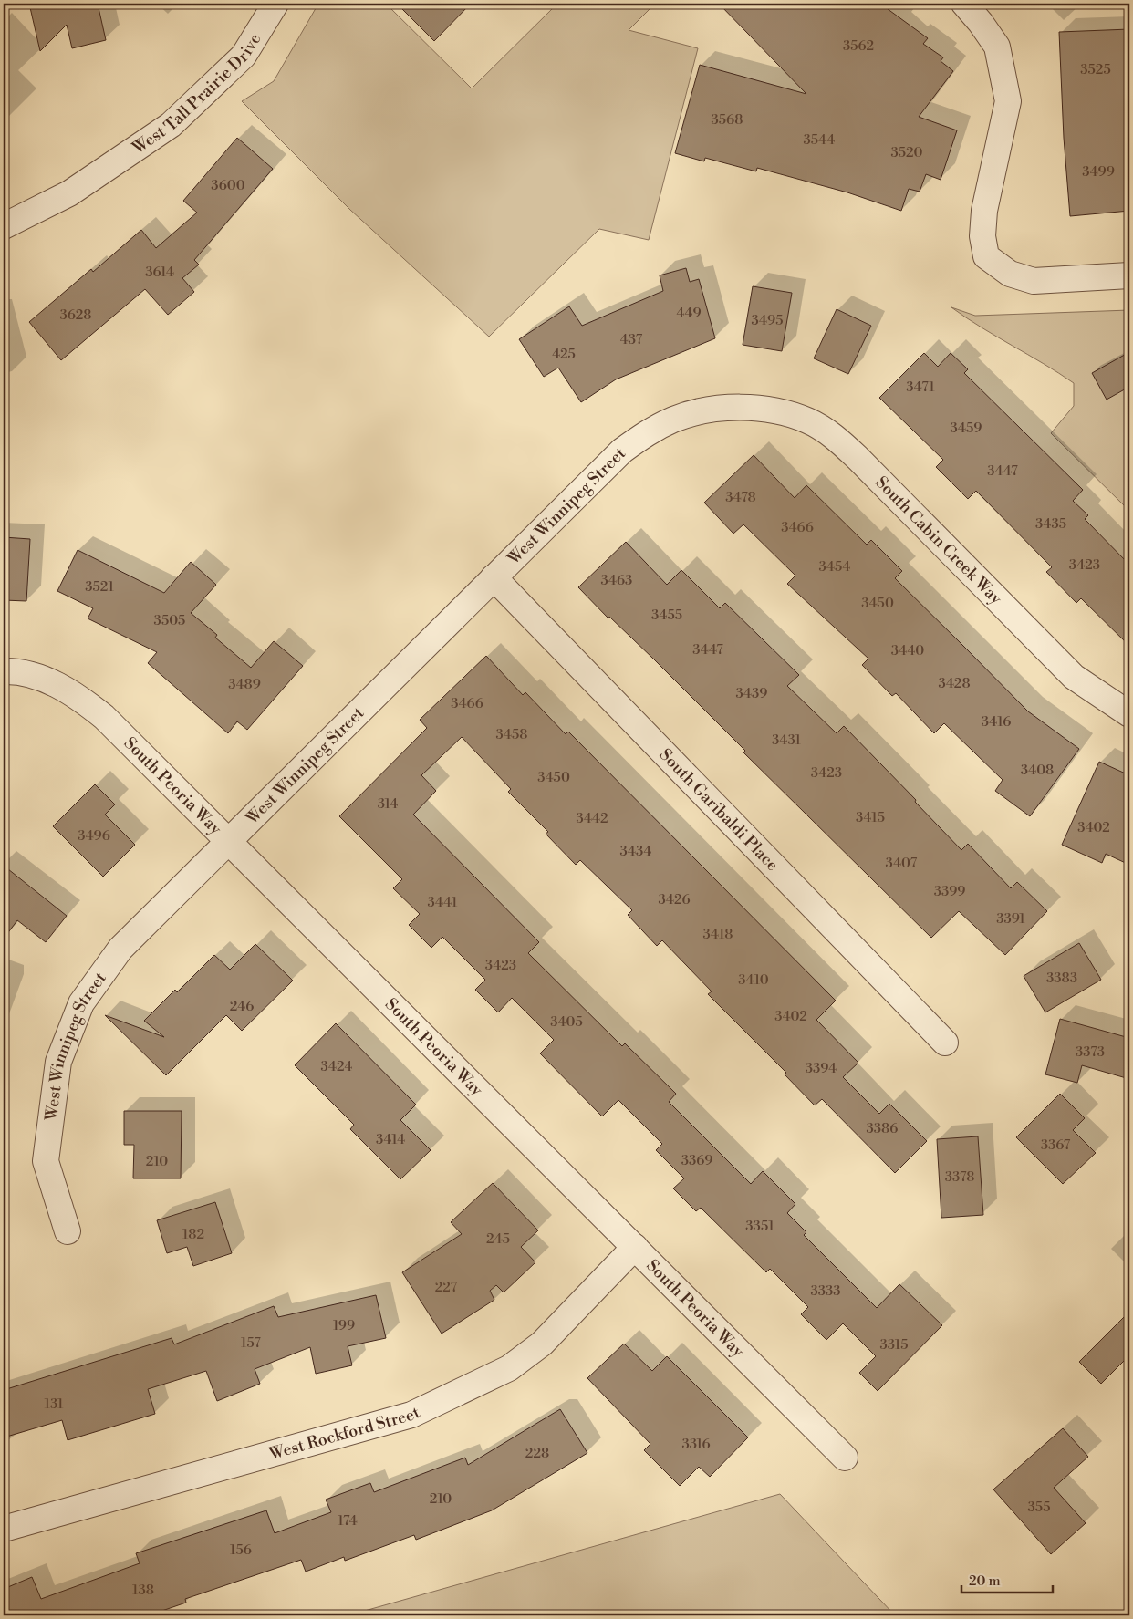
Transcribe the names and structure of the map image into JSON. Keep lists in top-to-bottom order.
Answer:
{
  "streets": {
    "street": [
      "West Tall Prairie Drive",
      "West Winnipeg Street",
      "South Cabin Creek Way",
      "South Peoria Way",
      "South Garibaldi Place",
      "West Rockford Street"
    ]
  },
  "crossings": [
    ["West Winnipeg Street", "South Cabin Creek Way"],
    ["West Winnipeg Street", "South Peoria Way"],
    ["West Winnipeg Street", "South Garibaldi Place"],
    ["South Peoria Way", "West Rockford Street"]
  ],
  "house_numbers": [
    "3562",
    "3525",
    "3568",
    "3544",
    "3520",
    "3499",
    "3600",
    "3614",
    "449",
    "3628",
    "3495",
    "437",
    "425",
    "3471",
    "3459",
    "3447",
    "3478",
    "3435",
    "3466",
    "3423",
    "3454",
    "3463",
    "3521",
    "3450",
    "3455",
    "3505",
    "3447",
    "3440",
    "3428",
    "3489",
    "3439",
    "3466",
    "3416",
    "3458",
    "3431",
    "3408",
    "3423",
    "3450",
    "314",
    "3415",
    "3442",
    "3402",
    "3496",
    "3434",
    "3407",
    "3399",
    "3426",
    "3441",
    "3391",
    "3418",
    "3423",
    "3383",
    "3410",
    "246",
    "3402",
    "3405",
    "3373",
    "3424",
    "3394",
    "3386",
    "3414",
    "3367",
    "3369",
    "210",
    "3378",
    "3351",
    "182",
    "245",
    "227",
    "3333",
    "199",
    "157",
    "3315",
    "131",
    "3316",
    "228",
    "210",
    "355",
    "174",
    "156",
    "138"
  ],
  "scale_bar": "20 m"
}
